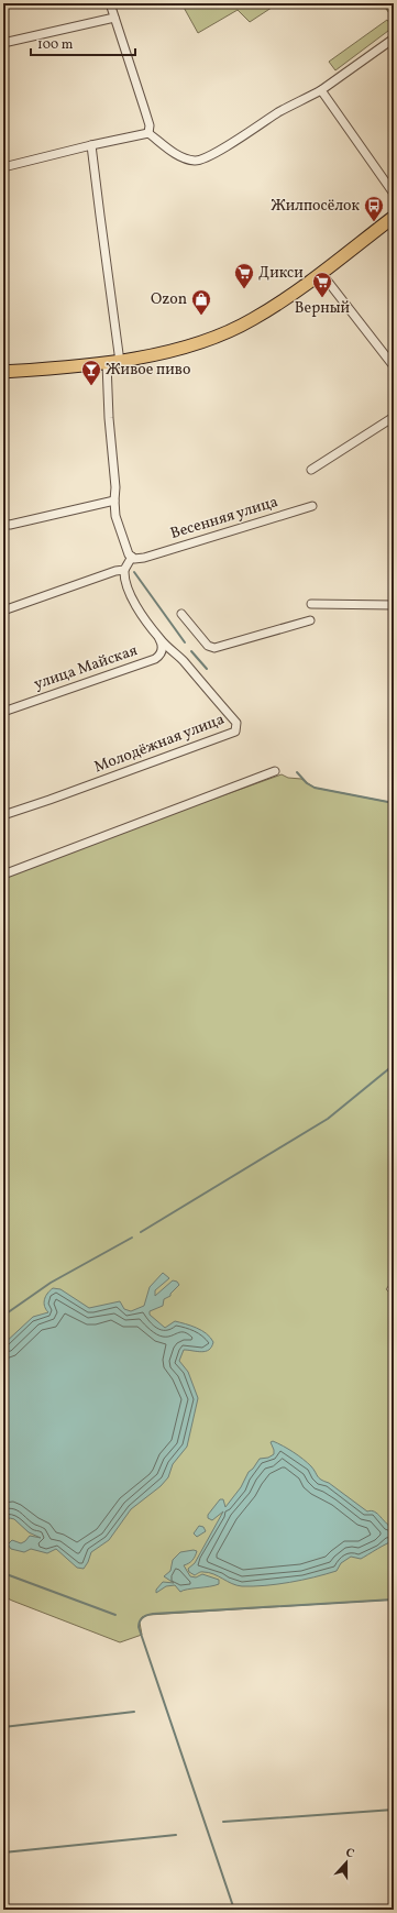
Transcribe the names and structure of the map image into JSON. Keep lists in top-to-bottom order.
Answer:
{
  "streets": {
    "street": ["Весенняя улица", "улица Майская", "Молодёжная улица"]
  },
  "crossings": [
    ["улица Майская", "Молодёжная улица"]
  ],
  "places": {
    "bus stop": ["Жилпосёлок"],
    "supermarket": ["Дикси", "Верный"],
    "shop": ["Ozon"],
    "bar": ["Живое пиво"]
  },
  "scale_bar": "100 m",
  "north": "top"
}
